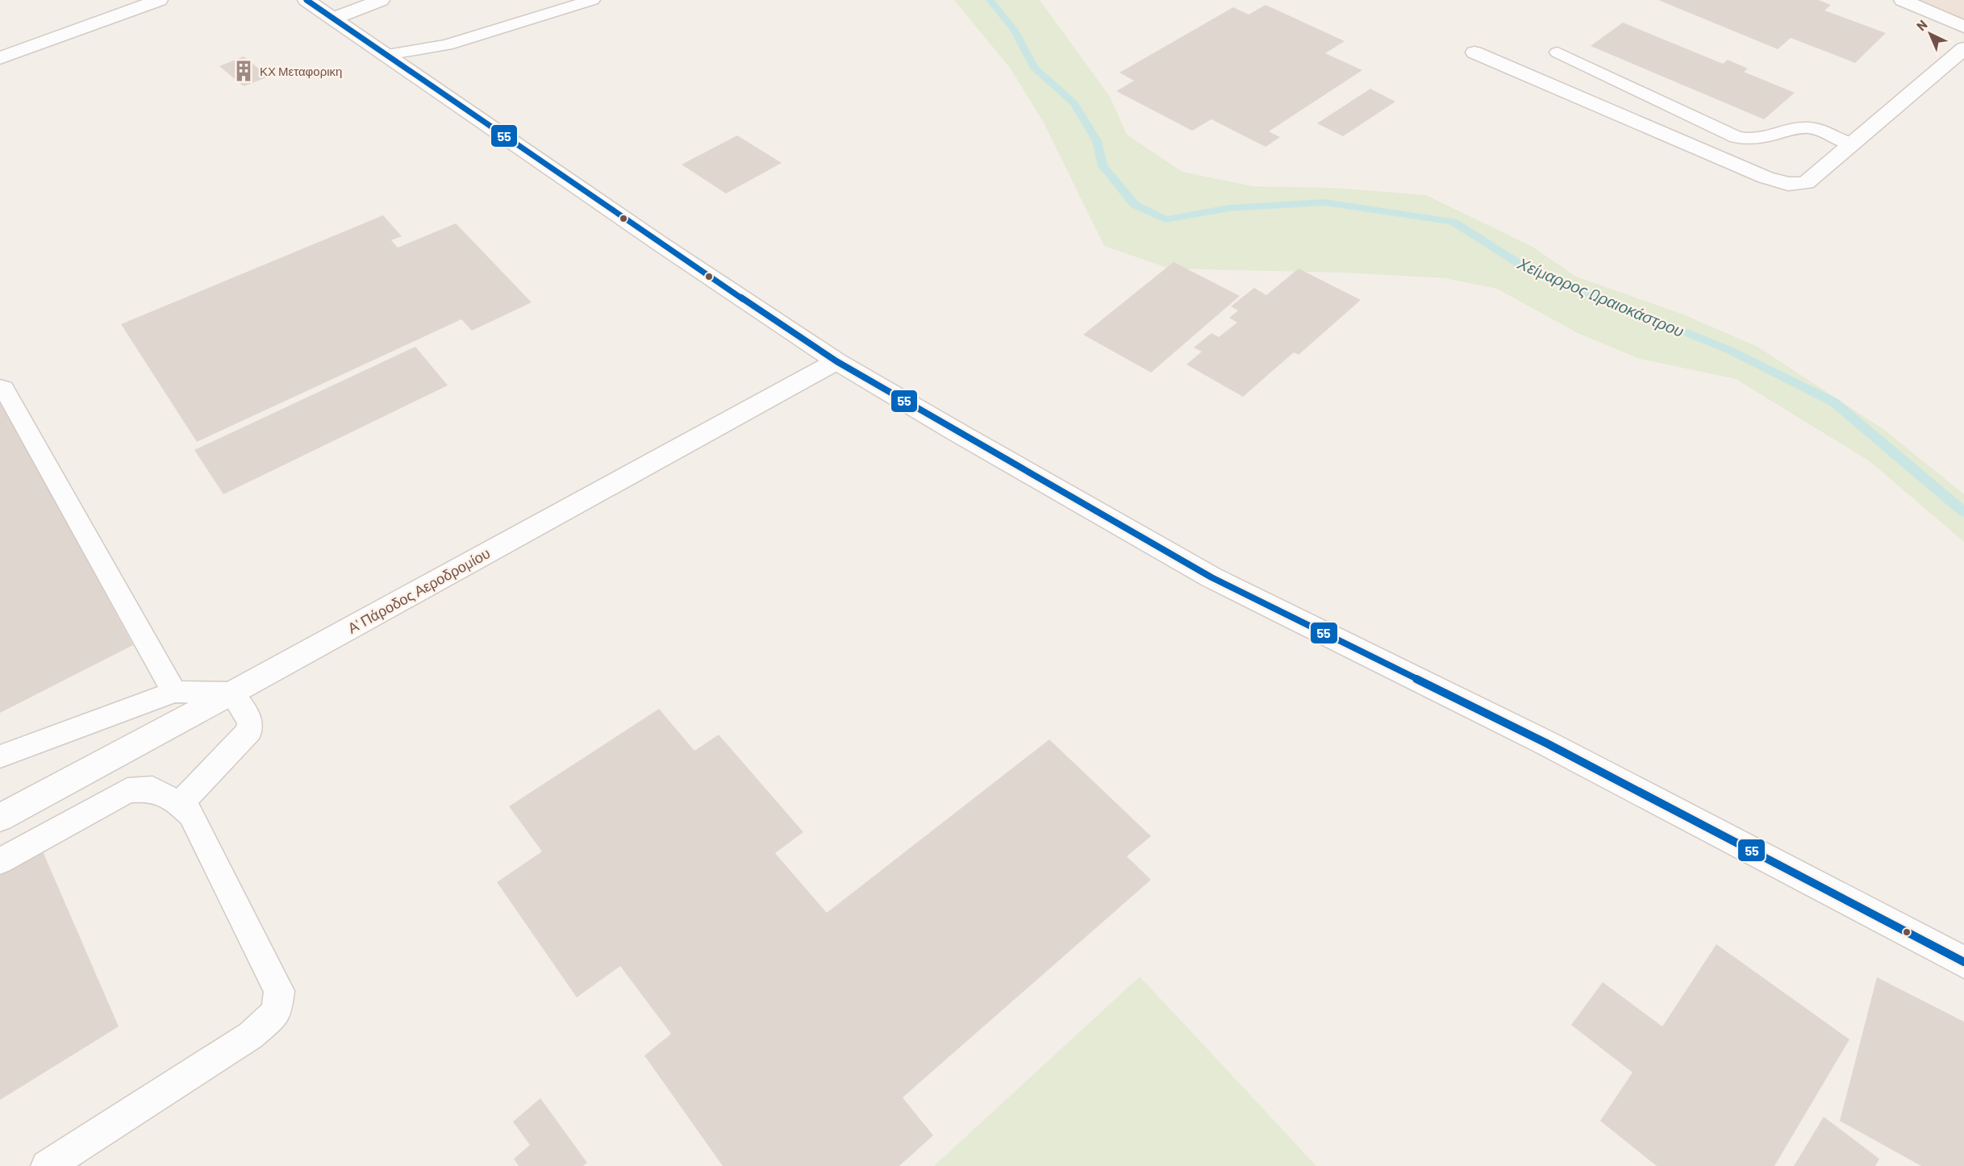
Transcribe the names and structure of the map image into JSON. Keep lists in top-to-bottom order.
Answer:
{
  "streets": {
    "street": ["Α' Πάροδος Αεροδρομίου"]
  },
  "water": ["Χείμαρρος Ωραιοκάστρου"],
  "places": {
    "building": ["ΚΧ Μεταφορικη"]
  },
  "lines": ["transit line 55"],
  "north": "top left"
}
